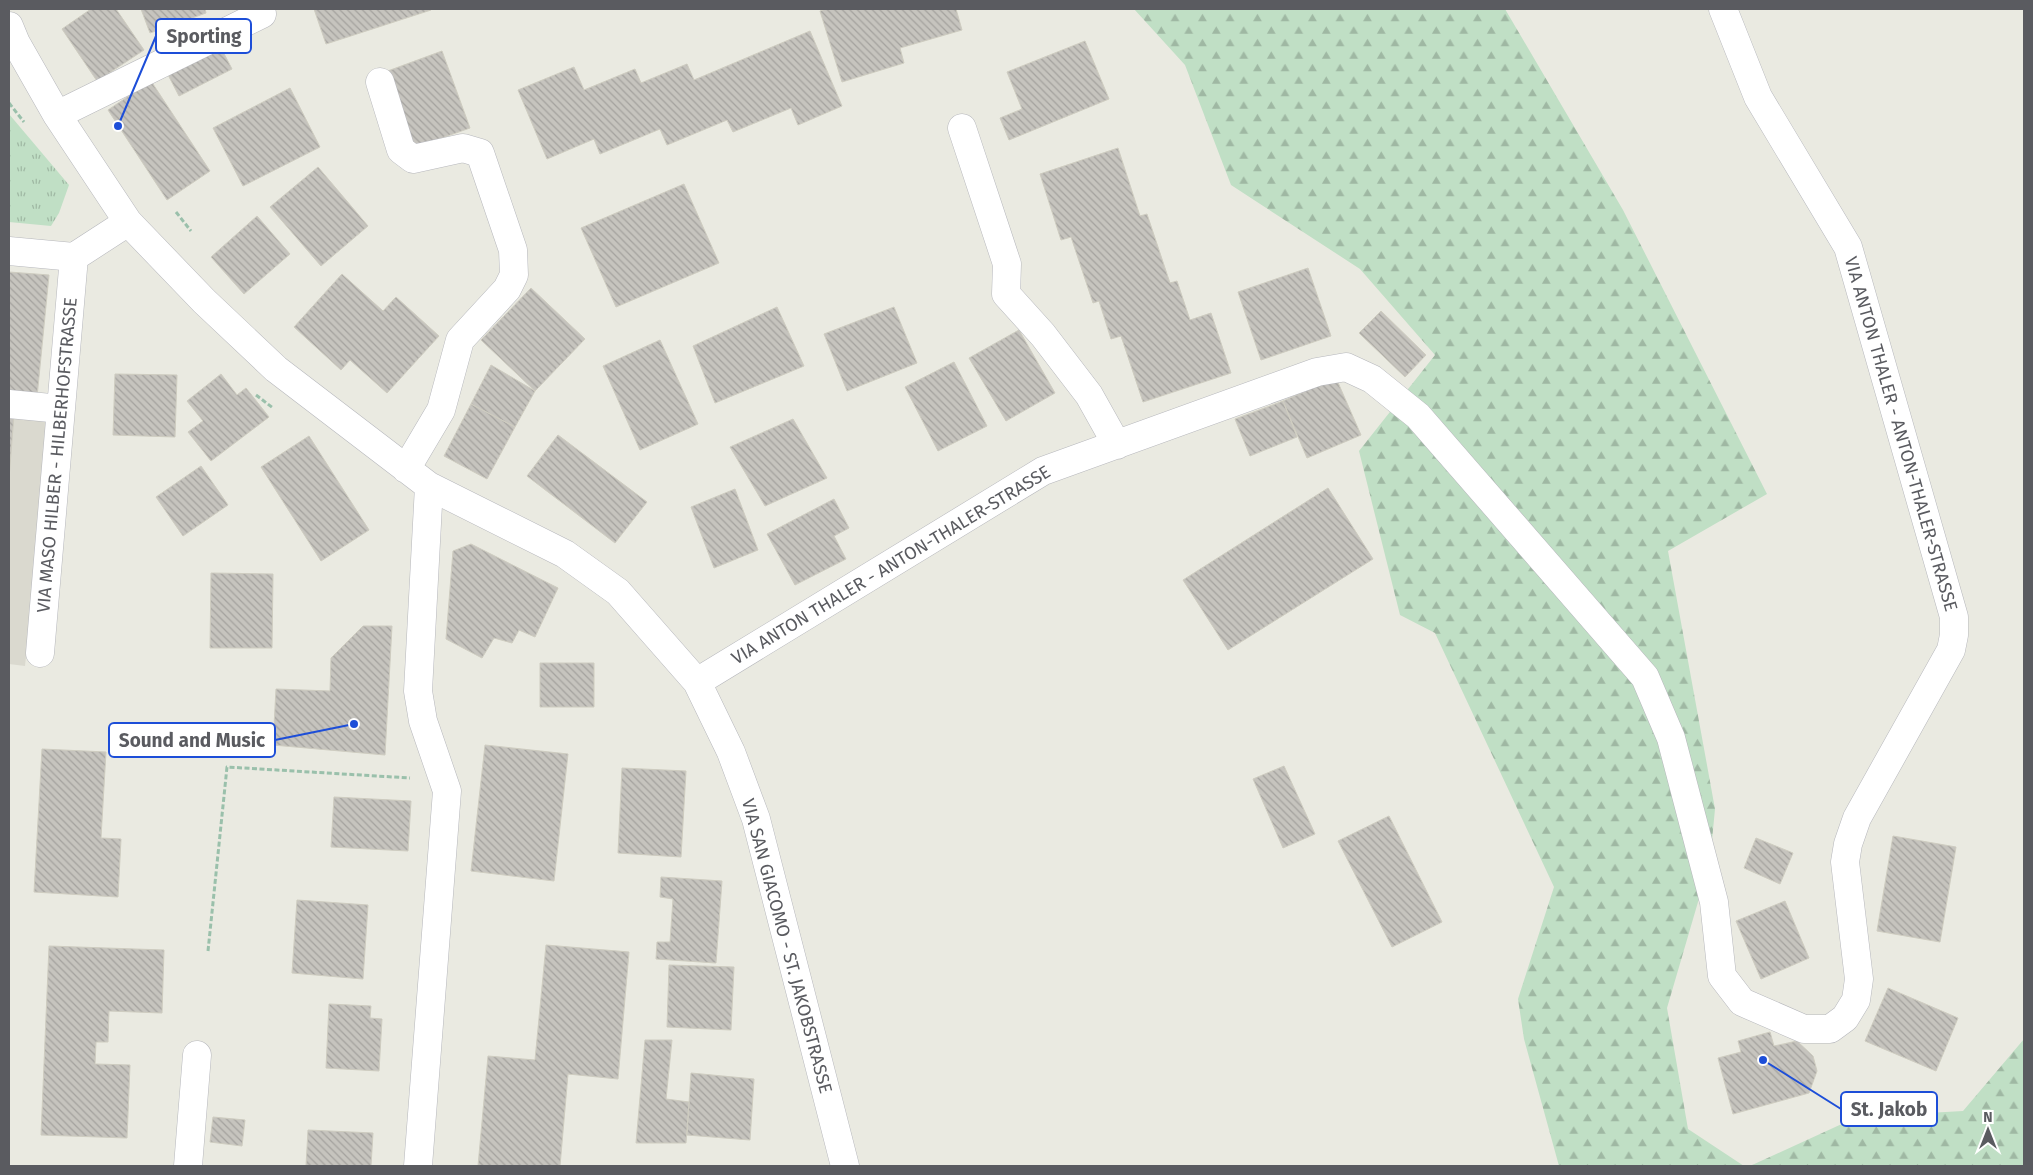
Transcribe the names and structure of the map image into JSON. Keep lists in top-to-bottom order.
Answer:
{
  "streets": {
    "street": ["VIA ANTON THALER - ANTON-THALER-STRASSE", "VIA MASO HILBER - HILBERHOFSTRASSE", "VIA SAN GIACOMO - ST. JAKOBSTRASSE"]
  },
  "crossings": [
    ["VIA ANTON THALER - ANTON-THALER-STRASSE", "VIA SAN GIACOMO - ST. JAKOBSTRASSE"]
  ],
  "places": ["Sporting", "Sound and Music", "St. Jakob"],
  "north": "top"
}
